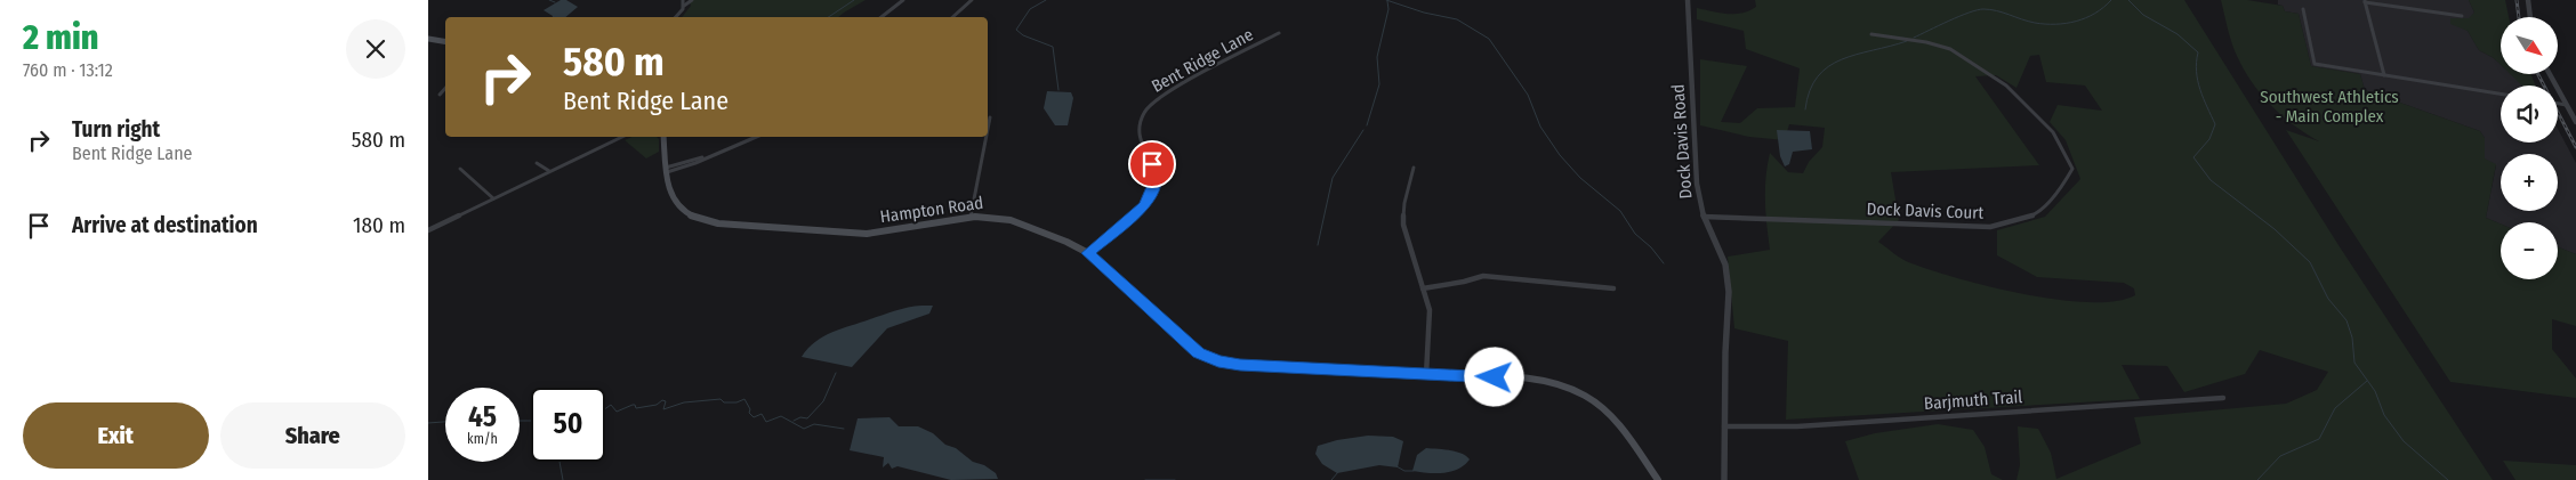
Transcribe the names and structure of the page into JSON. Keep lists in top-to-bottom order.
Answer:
{
  "streets": {
    "main road": ["Hampton Road"],
    "street": [
      "Bent Ridge Lane",
      "Dock Davis Road",
      "Dock Davis Court",
      "Barjmuth Trail"
    ]
  },
  "crossings": [
    ["Bent Ridge Lane", "Hampton Road"],
    ["Dock Davis Road", "Dock Davis Court"],
    ["Dock Davis Road", "Barjmuth Trail"]
  ],
  "parks": ["Southwest Athletics - Main Complex"],
  "north": "bottom right",
  "page": {
    "heading": ["2 min", "760 m · 13:12"],
    "map_buttons": ["+", "−"],
    "turn": ["580 m", "Bent Ridge Lane"],
    "list": [
      {
        "name": "Turn right",
        "note": "Bent Ridge Lane",
        "value": "580 m"
      },
      {
        "name": "Arrive at destination",
        "value": "180 m"
      }
    ],
    "speed": "45 km/h",
    "limit": "50",
    "buttons": ["Exit", "Share"]
  }
}
